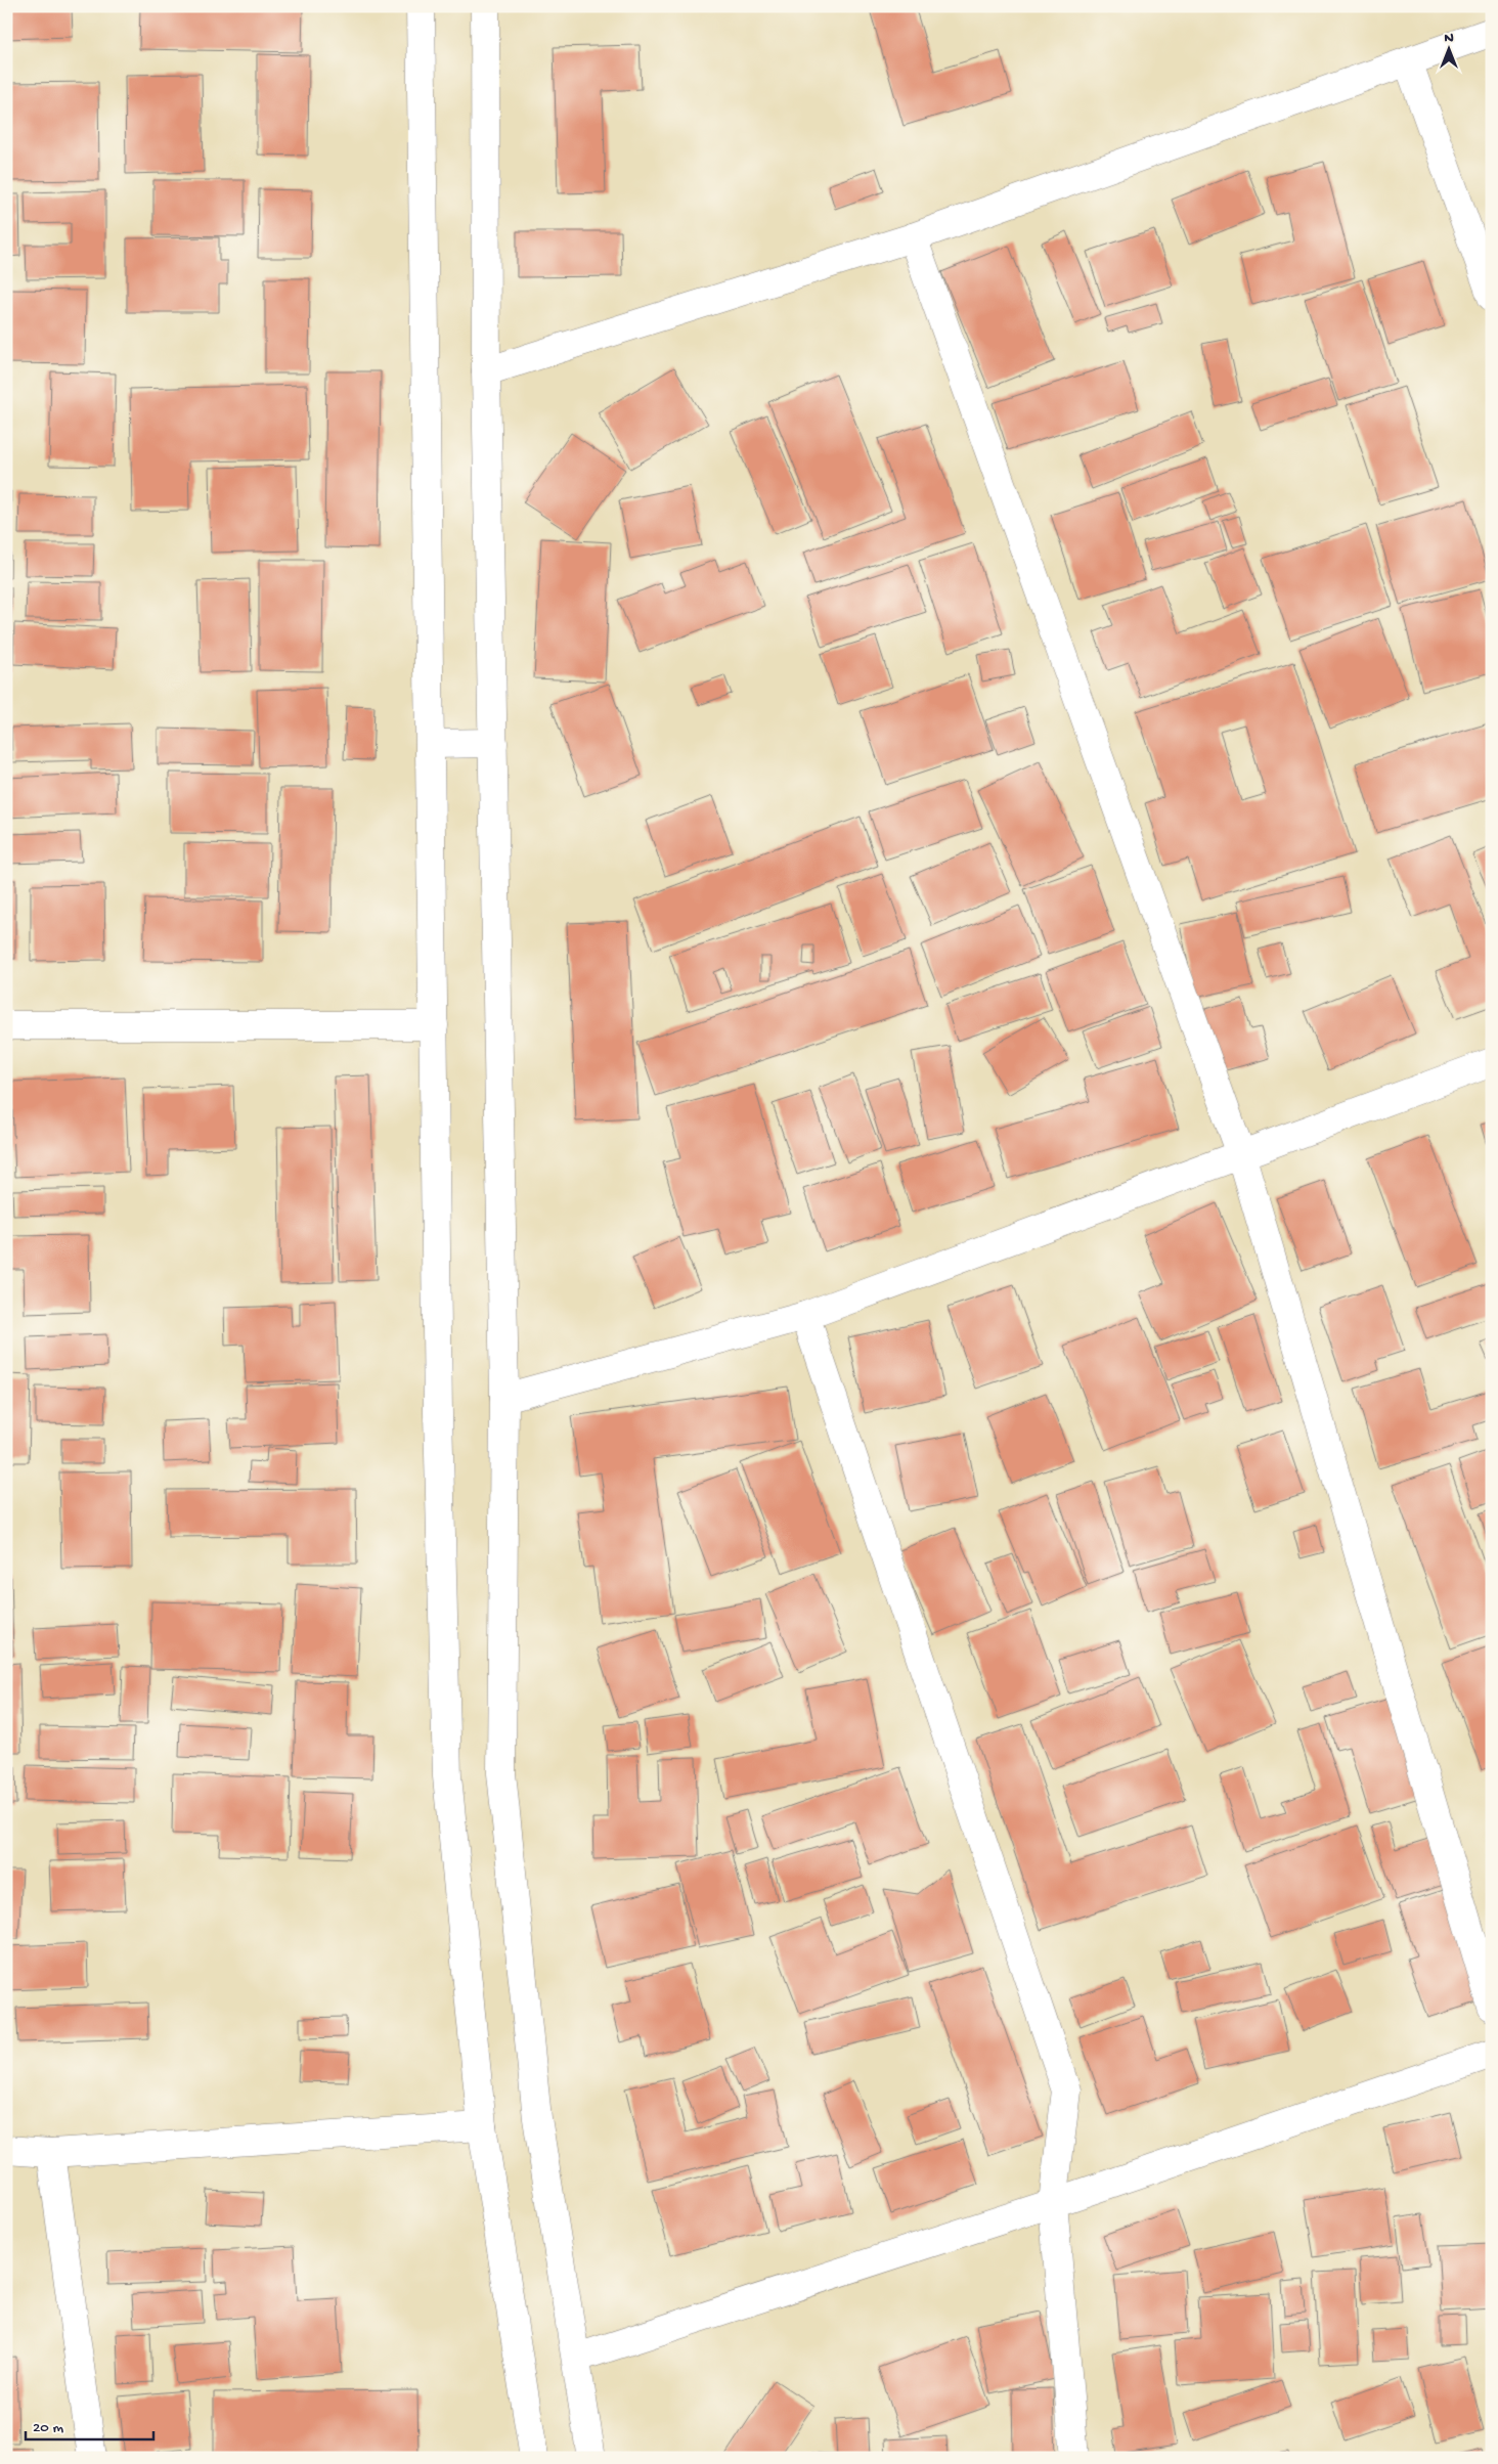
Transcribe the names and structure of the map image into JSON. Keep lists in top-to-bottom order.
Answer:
{
  "scale_bar": "20 m",
  "north": "top"
}
